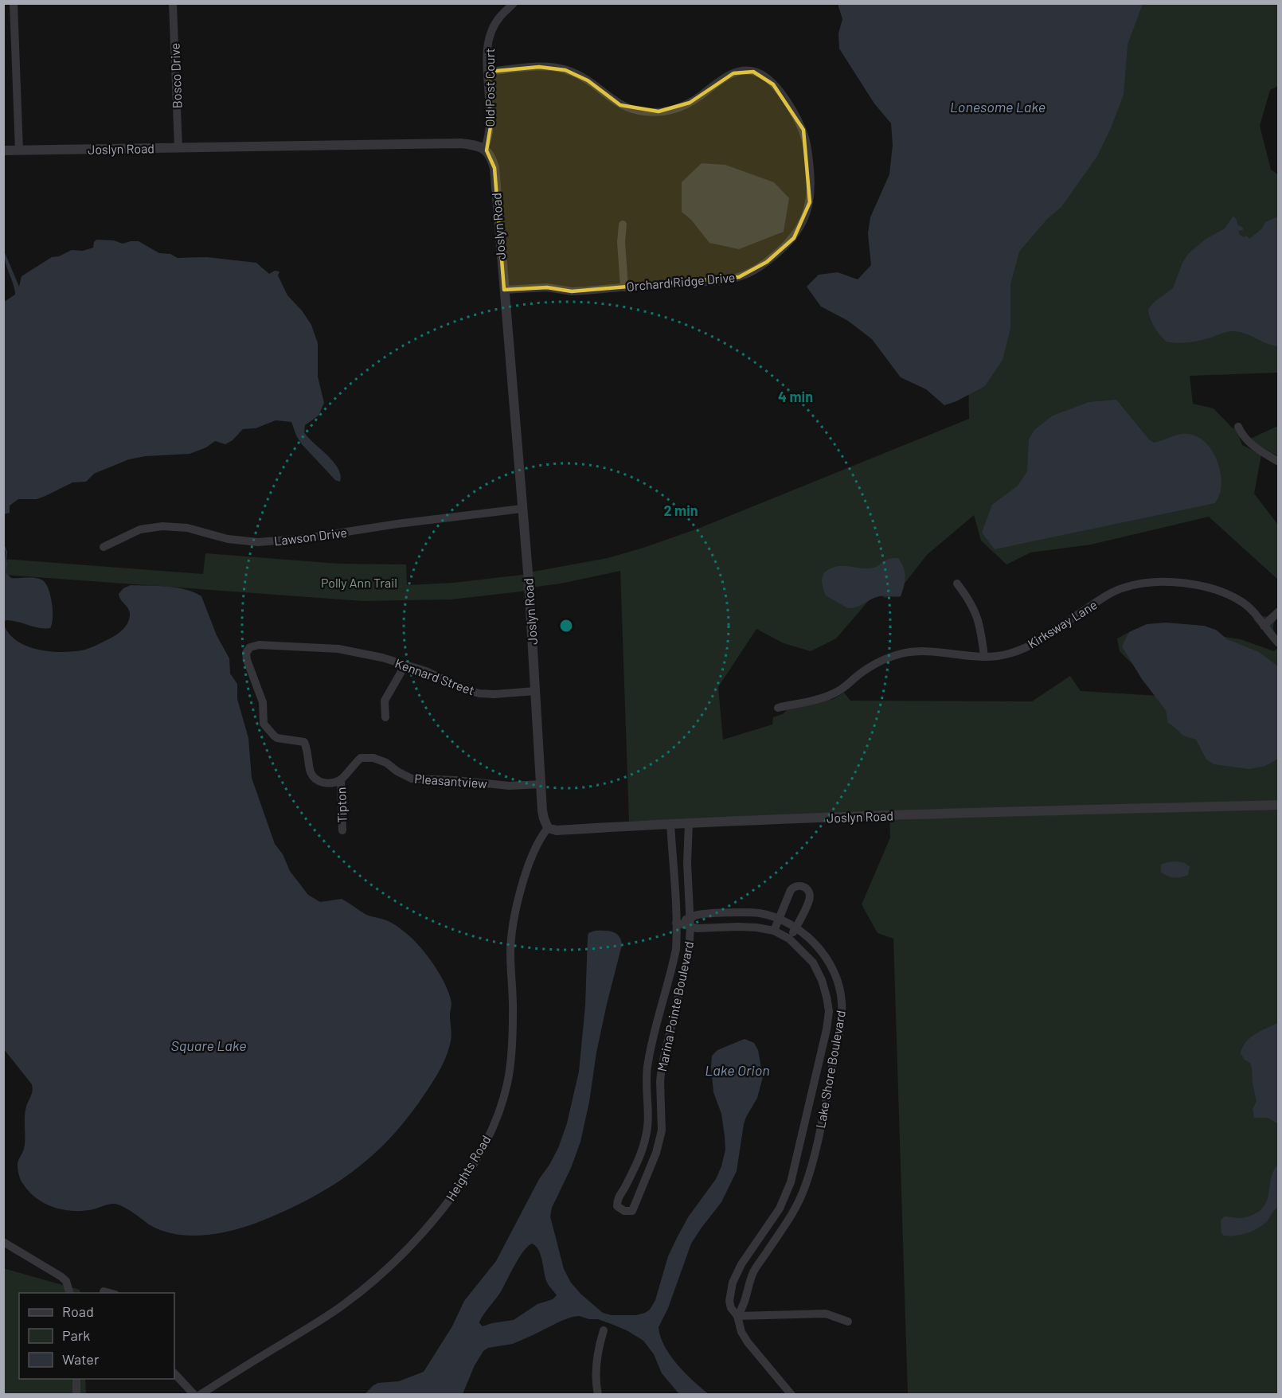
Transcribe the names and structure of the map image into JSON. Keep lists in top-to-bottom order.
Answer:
{
  "streets": {
    "street": [
      "Bosco Drive",
      "Old Post Court",
      "Joslyn Road",
      "Orchard Ridge Drive",
      "Lawson Drive",
      "Kirksway Lane",
      "Kennard Street",
      "Pleasantview",
      "Tipton",
      "Marina Pointe Boulevard",
      "Lake Shore Boulevard",
      "Heights Road"
    ]
  },
  "crossings": [
    ["Bosco Drive", "Joslyn Road"],
    ["Old Post Court", "Joslyn Road"],
    ["Old Post Court", "Orchard Ridge Drive"],
    ["Joslyn Road", "Orchard Ridge Drive"],
    ["Joslyn Road", "Lawson Drive"],
    ["Joslyn Road", "Kennard Street"],
    ["Joslyn Road", "Pleasantview"],
    ["Joslyn Road", "Marina Pointe Boulevard"],
    ["Joslyn Road", "Heights Road"],
    ["Kennard Street", "Pleasantview"],
    ["Kennard Street", "Tipton"],
    ["Pleasantview", "Tipton"],
    ["Marina Pointe Boulevard", "Lake Shore Boulevard"]
  ],
  "water": ["Lonesome Lake", "Square Lake", "Lake Orion"],
  "parks": ["Polly Ann Trail"],
  "legend": ["Road", "Park", "Water"],
  "rings": ["4 min", "2 min"]
}
